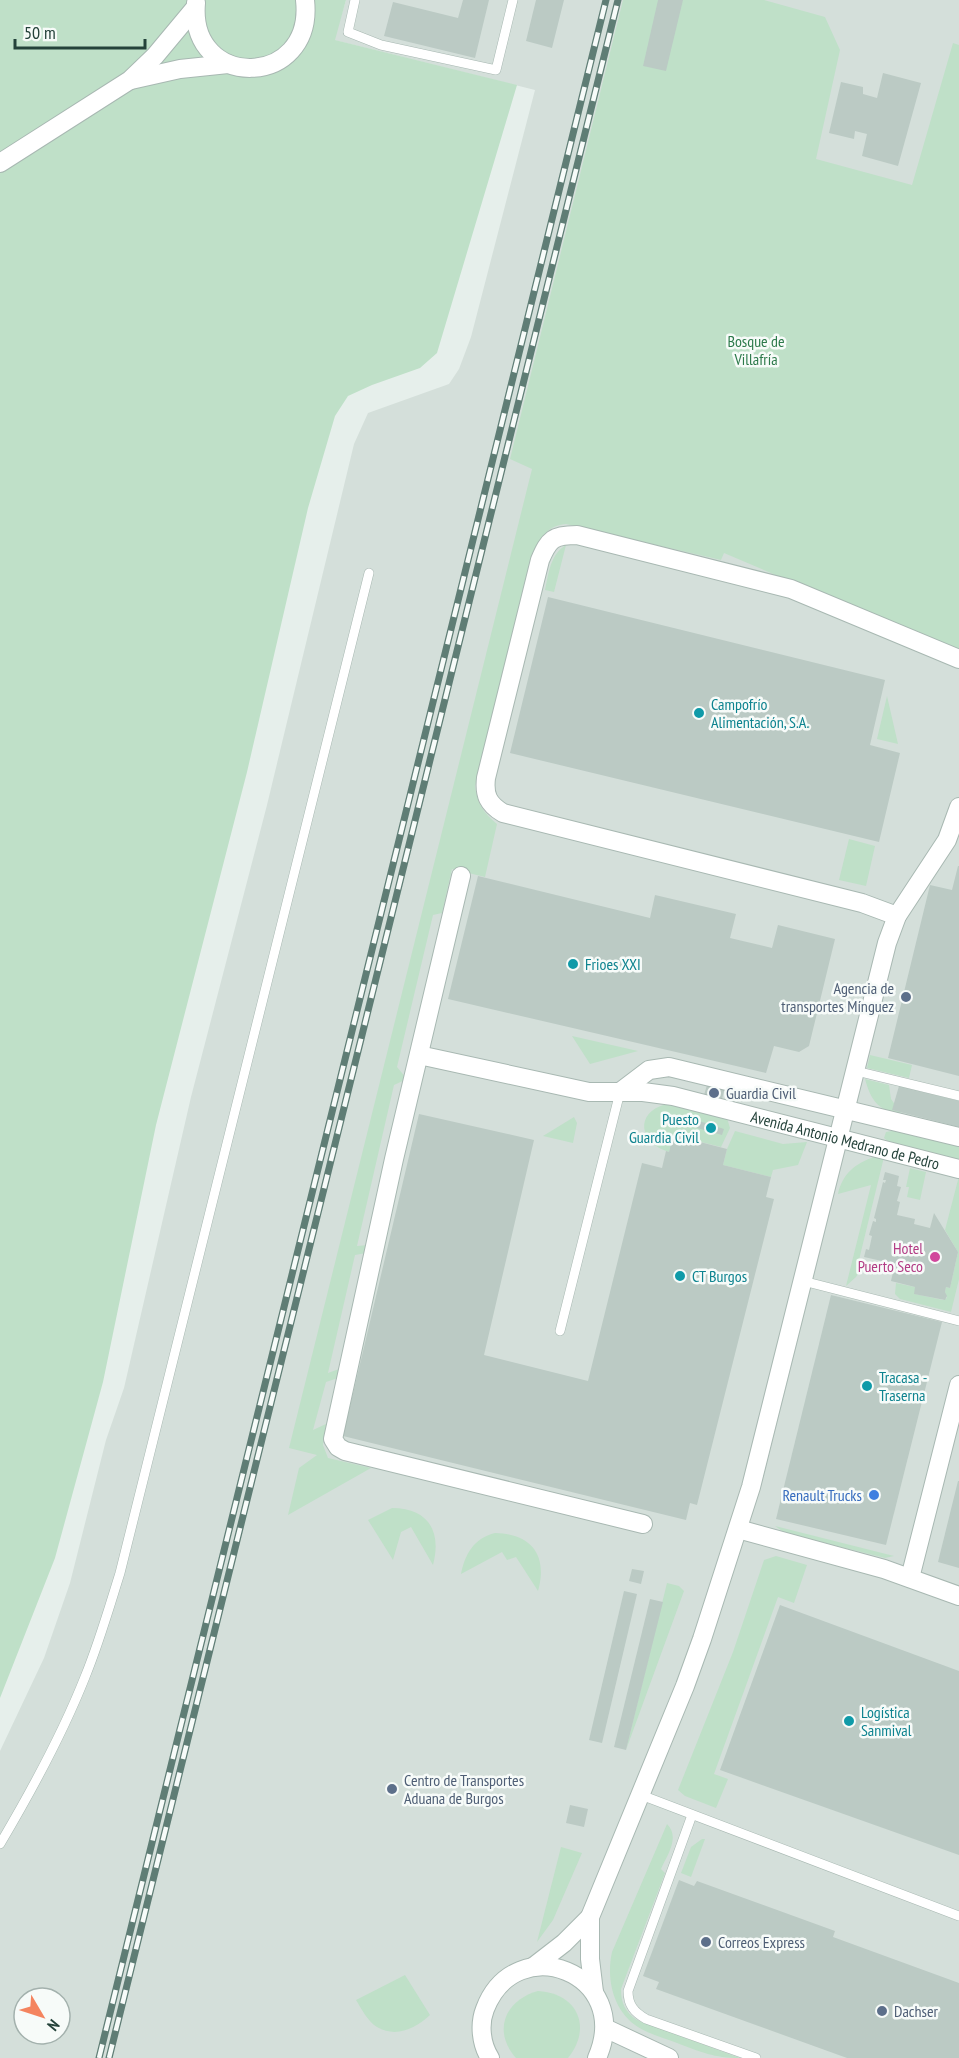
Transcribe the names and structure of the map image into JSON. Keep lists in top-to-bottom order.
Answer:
{
  "streets": {
    "street": ["Avenida Antonio Medrano de Pedro"]
  },
  "parks": ["Bosque de Villafría"],
  "places": [
    "Campofrío Alimentación, S.A.",
    "Frioes XXI",
    "Agencia de transportes Mínguez",
    "Guardia Civil",
    "Puesto Guardia Civil",
    "Hotel Puerto Seco",
    "CT Burgos",
    "Tracasa - Traserna",
    "Renault Trucks",
    "Logística Sanmival",
    "Centro de Transportes Aduana de Burgos",
    "Correos Express",
    "Dachser"
  ],
  "scale_bar": "50 m",
  "north": "bottom right"
}
